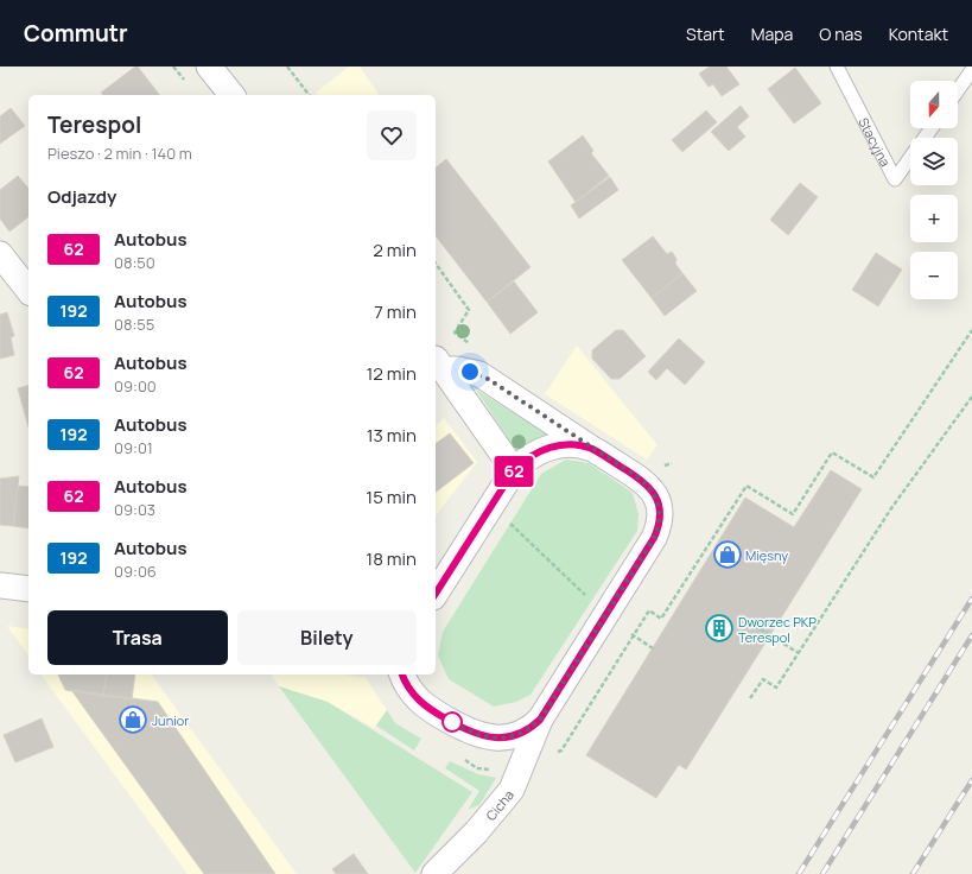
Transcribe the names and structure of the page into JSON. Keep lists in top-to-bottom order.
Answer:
{
  "streets": {
    "street": ["Cicha"],
    "lane": ["Stacyjna"]
  },
  "places": {
    "shop": ["Mięsny", "Junior"],
    "building": ["Dworzec PKP Terespol"]
  },
  "lines": ["bus line 62"],
  "north": "bottom",
  "page": {
    "header": "Commutr",
    "nav": [
      "Start",
      "Mapa",
      "O nas",
      "Kontakt"
    ],
    "on_map": "62",
    "map_buttons": ["+", "−"],
    "heading": [
      ["Terespol", "Pieszo · 2 min · 140 m"],
      "Odjazdy"
    ],
    "list": [
      {
        "mark": "62",
        "name": "Autobus",
        "note": "08:50",
        "value": "2 min"
      },
      {
        "mark": "192",
        "name": "Autobus",
        "note": "08:55",
        "value": "7 min"
      },
      {
        "mark": "62",
        "name": "Autobus",
        "note": "09:00",
        "value": "12 min"
      },
      {
        "mark": "192",
        "name": "Autobus",
        "note": "09:01",
        "value": "13 min"
      },
      {
        "mark": "62",
        "name": "Autobus",
        "note": "09:03",
        "value": "15 min"
      },
      {
        "mark": "192",
        "name": "Autobus",
        "note": "09:06",
        "value": "18 min"
      }
    ],
    "buttons": ["Trasa", "Bilety"]
  }
}
